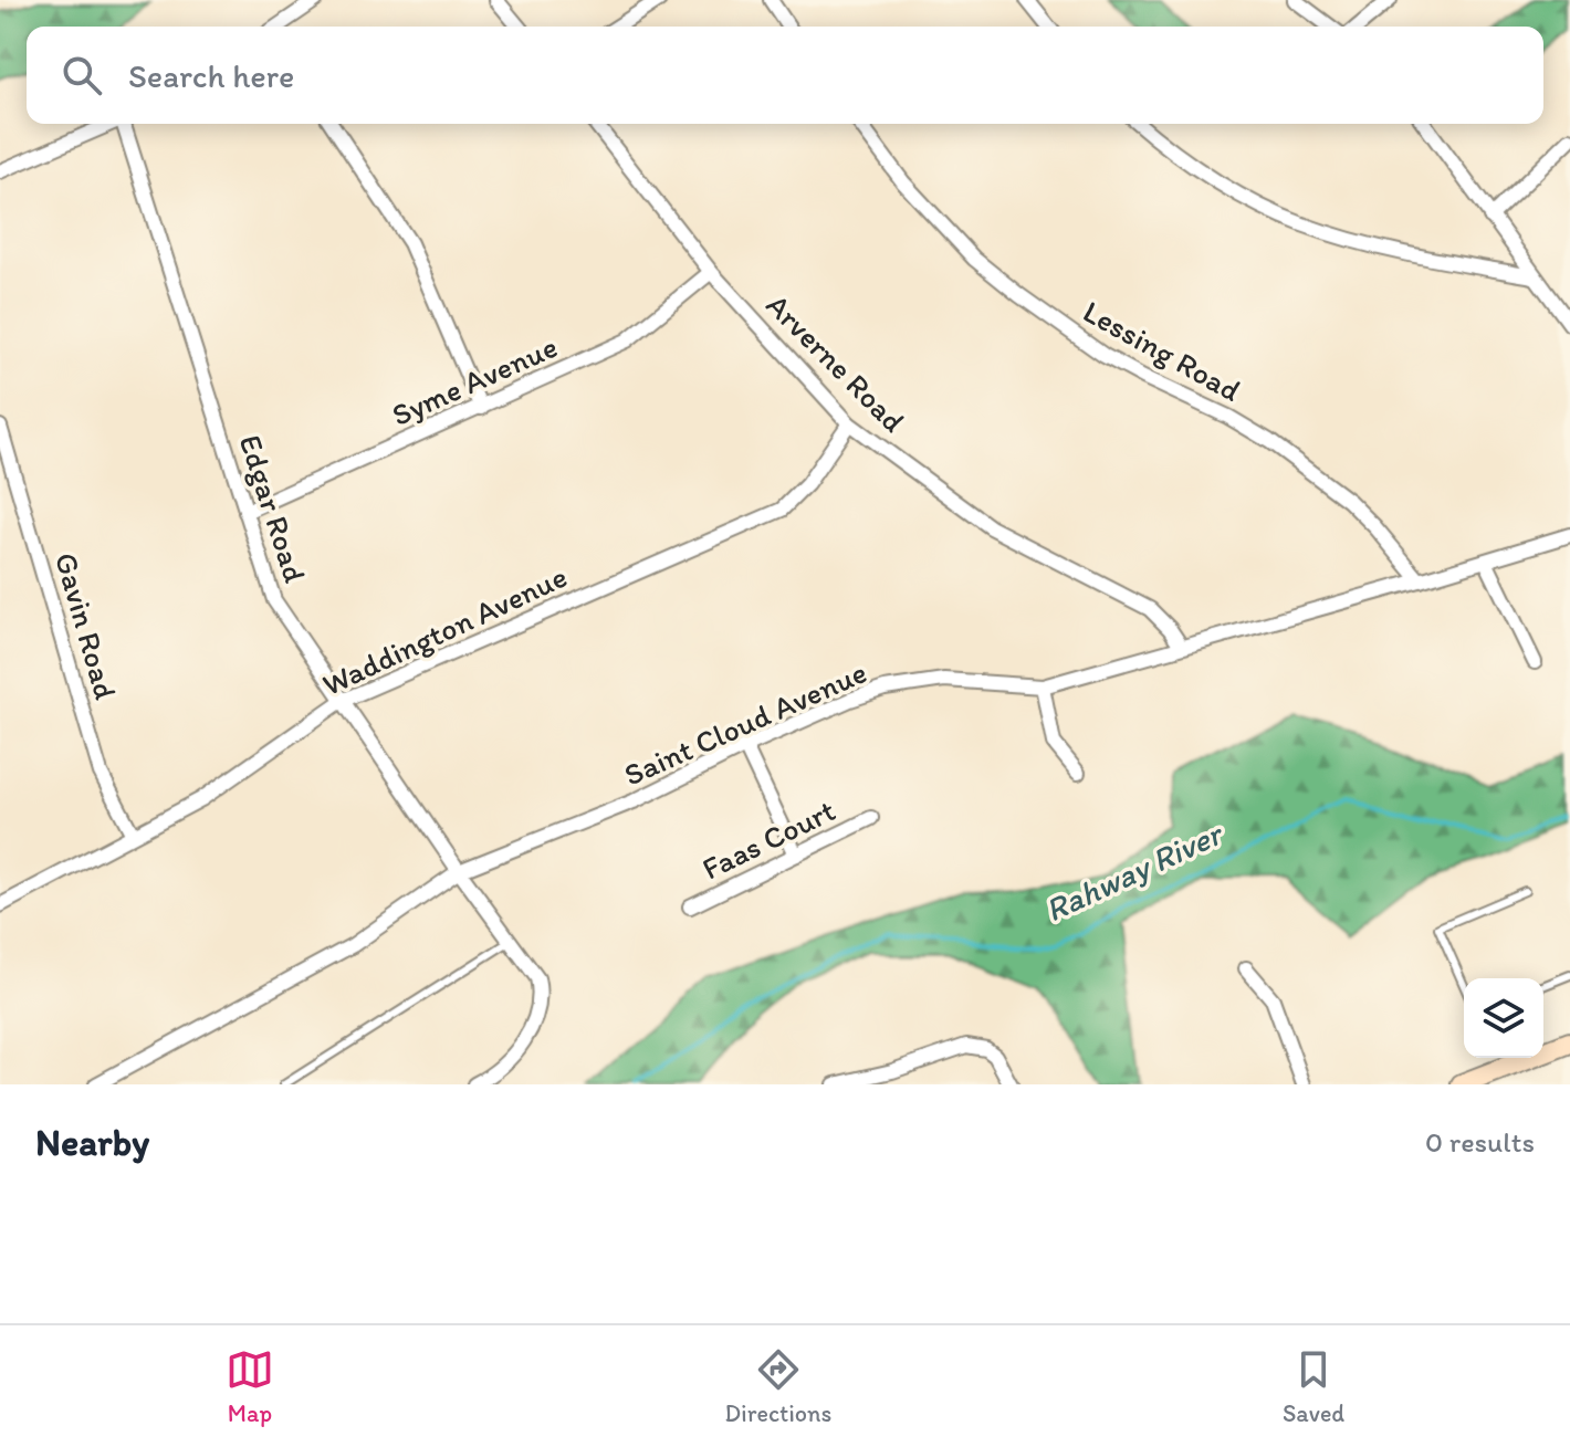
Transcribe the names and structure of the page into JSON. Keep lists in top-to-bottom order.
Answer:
{
  "streets": {
    "street": [
      "Lessing Road",
      "Arverne Road",
      "Syme Avenue",
      "Edgar Road",
      "Gavin Road",
      "Waddington Avenue",
      "Saint Cloud Avenue",
      "Faas Court"
    ]
  },
  "crossings": [
    ["Lessing Road", "Saint Cloud Avenue"],
    ["Arverne Road", "Syme Avenue"],
    ["Arverne Road", "Waddington Avenue"],
    ["Arverne Road", "Saint Cloud Avenue"],
    ["Syme Avenue", "Edgar Road"],
    ["Edgar Road", "Waddington Avenue"],
    ["Edgar Road", "Saint Cloud Avenue"],
    ["Gavin Road", "Waddington Avenue"]
  ],
  "water": ["Rahway River"],
  "page": {
    "search": "Search here",
    "heading": ["Nearby", "0 results"],
    "nav": ["Map", "Directions", "Saved"]
  }
}
